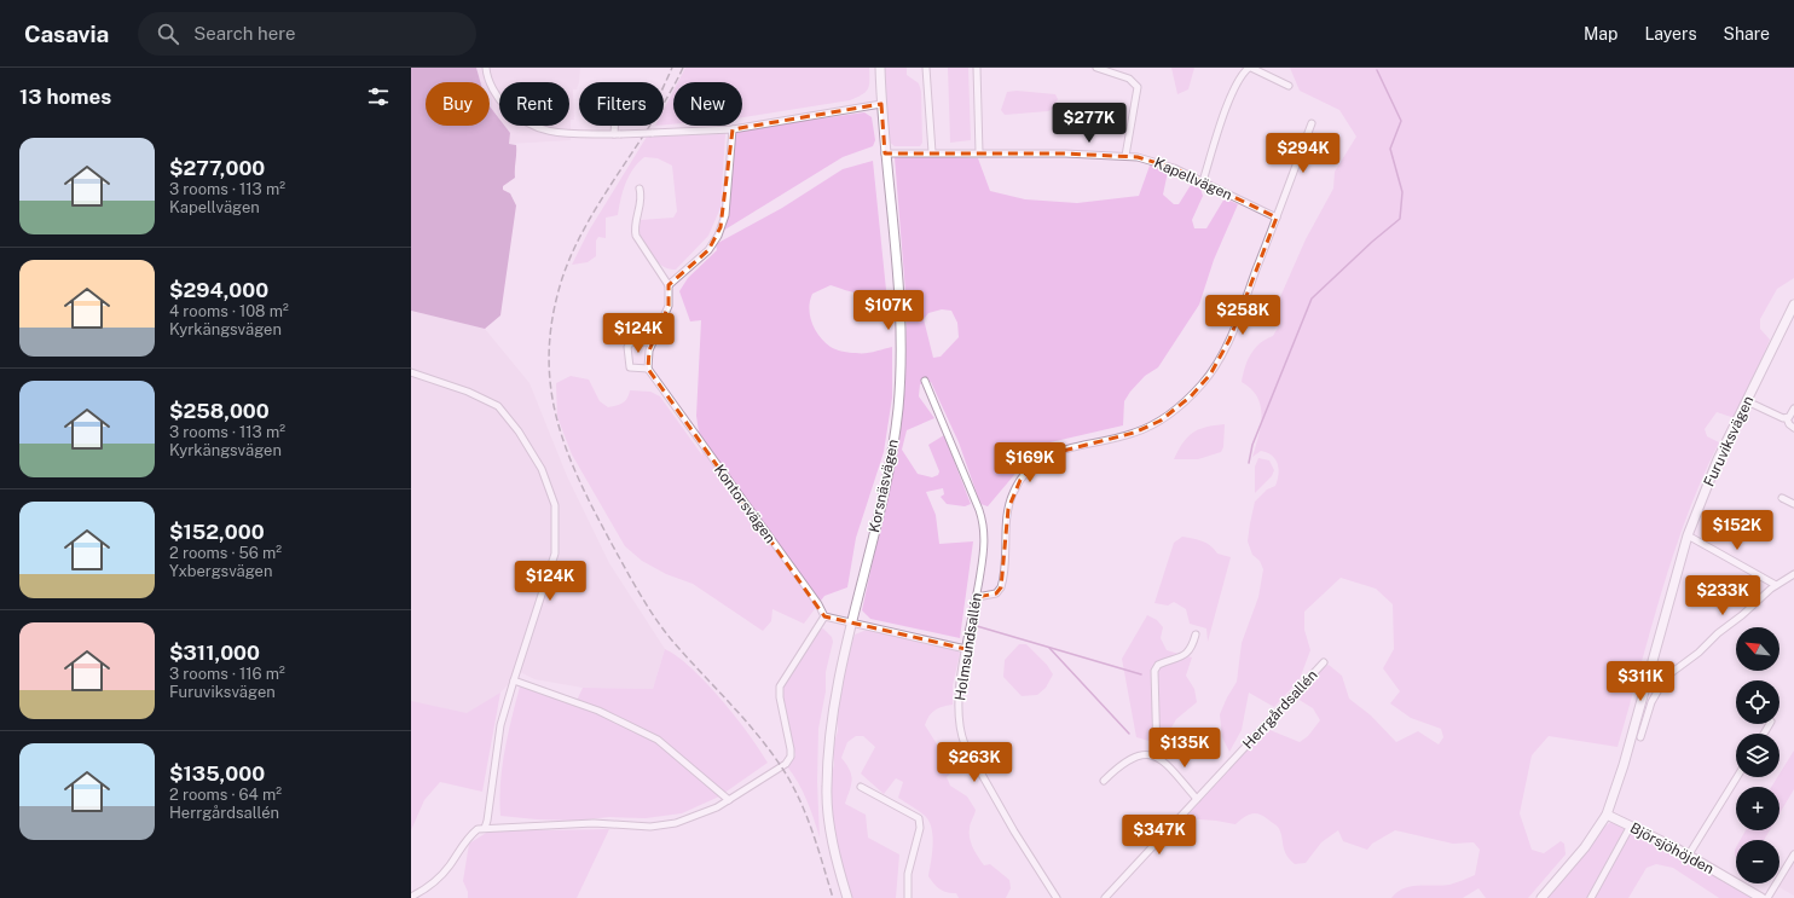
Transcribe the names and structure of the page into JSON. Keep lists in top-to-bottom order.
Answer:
{
  "streets": {
    "street": [
      "Kapellvägen",
      "Furuviksvägen",
      "Korsnäsvägen",
      "Kontorsvägen",
      "Holmsundsallén",
      "Herrgårdsallén",
      "Björsjöhöjden"
    ]
  },
  "crossings": [
    ["Kapellvägen", "Korsnäsvägen"],
    ["Furuviksvägen", "Björsjöhöjden"]
  ],
  "north": "top left",
  "page": {
    "header": "Casavia",
    "search": "Search here",
    "nav": ["Map", "Layers", "Share"],
    "heading": "13 homes",
    "chip": [
      "Buy",
      "Rent",
      "Filters",
      "New"
    ],
    "price": [
      "$277K",
      "$294K",
      "$107K",
      "$258K",
      "$124K",
      "$169K",
      "$152K",
      "$124K",
      "$233K",
      "$311K",
      "$135K",
      "$263K",
      "$347K"
    ],
    "list": [
      {
        "name": "$277,000",
        "note": "3 rooms · 113 m² · Kapellvägen"
      },
      {
        "name": "$294,000",
        "note": "4 rooms · 108 m² · Kyrkängsvägen"
      },
      {
        "name": "$258,000",
        "note": "3 rooms · 113 m² · Kyrkängsvägen"
      },
      {
        "name": "$152,000",
        "note": "2 rooms · 56 m² · Yxbergsvägen"
      },
      {
        "name": "$311,000",
        "note": "3 rooms · 116 m² · Furuviksvägen"
      },
      {
        "name": "$135,000",
        "note": "2 rooms · 64 m² · Herrgårdsallén"
      }
    ],
    "map_buttons": ["+", "−"]
  }
}
